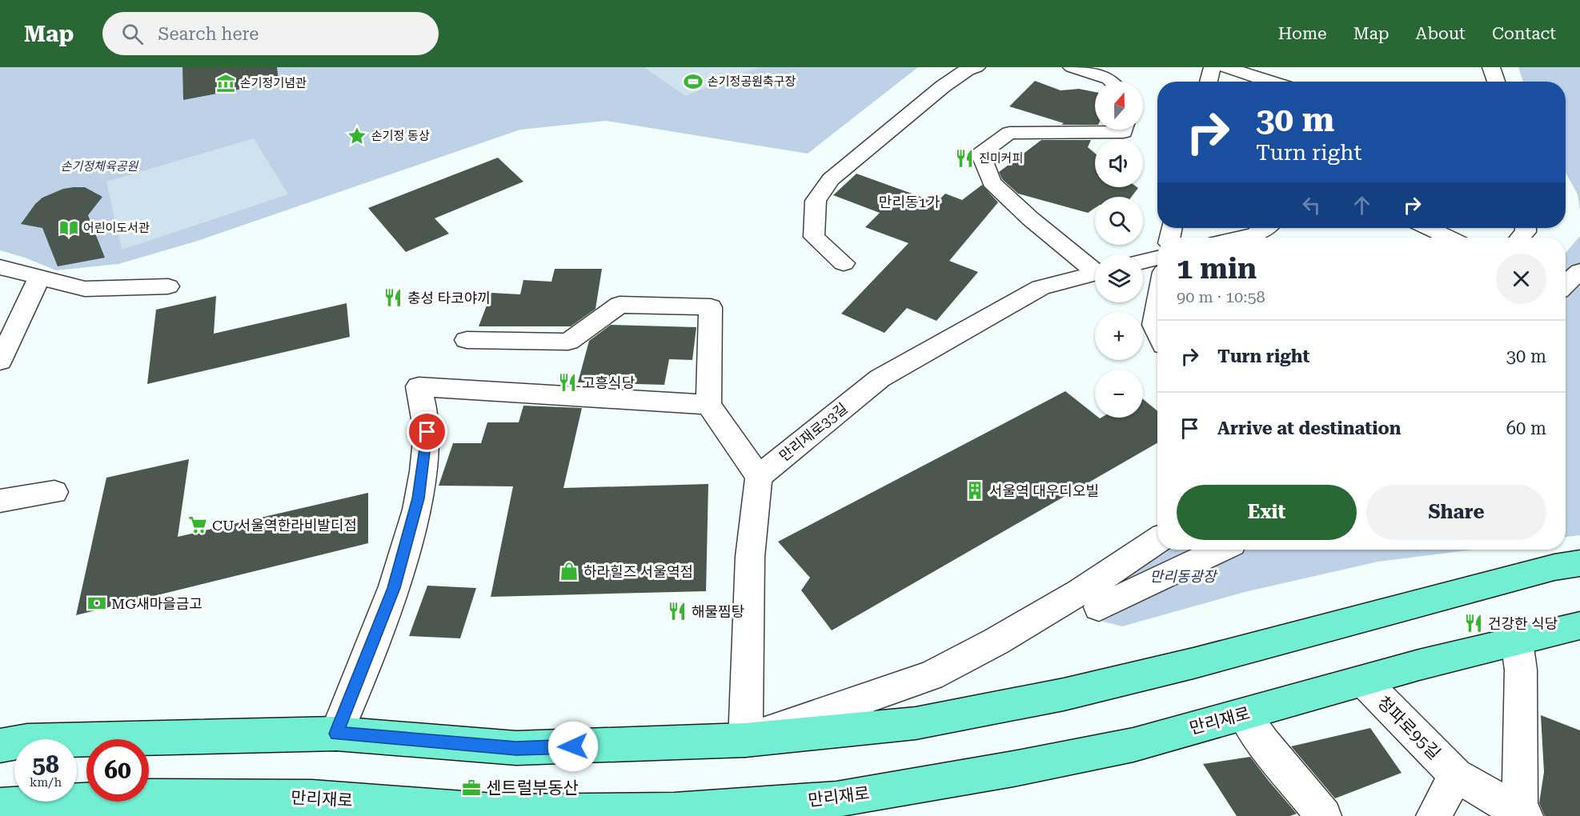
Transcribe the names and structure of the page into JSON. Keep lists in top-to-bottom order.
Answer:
{
  "streets": {
    "main road": ["만리재로"],
    "street": ["만리재로33길", "청파로95길"]
  },
  "crossings": [
    ["만리재로", "청파로95길"]
  ],
  "districts": ["만리동1가"],
  "parks": ["손기정체육공원", "만리동광장"],
  "places": {
    "sports": ["손기정공원축구장"],
    "museum": ["손기정기념관"],
    "place": ["손기정 동상"],
    "restaurant": [
      "진미커피",
      "충성 타코야끼",
      "고흥식당",
      "해물찜탕",
      "건강한 식당"
    ],
    "library": ["어린이도서관"],
    "building": ["서울역 대우디오빌"],
    "supermarket": ["CU 서울역한라비발디점"],
    "shop": ["하라힐즈 서울역점"],
    "bank": ["MG새마을금고"],
    "office": ["센트럴부동산"]
  },
  "north": "top",
  "page": {
    "header": "Map",
    "search": "Search here",
    "nav": [
      "Home",
      "Map",
      "About",
      "Contact"
    ],
    "map_buttons": ["+", "−"],
    "turn": ["30 m", "Turn right"],
    "heading": ["1 min", "90 m · 10:58"],
    "list": [
      {
        "name": "Turn right",
        "value": "30 m"
      },
      {
        "name": "Arrive at destination",
        "value": "60 m"
      }
    ],
    "buttons": ["Exit", "Share"],
    "speed": "58 km/h",
    "limit": "60"
  }
}
